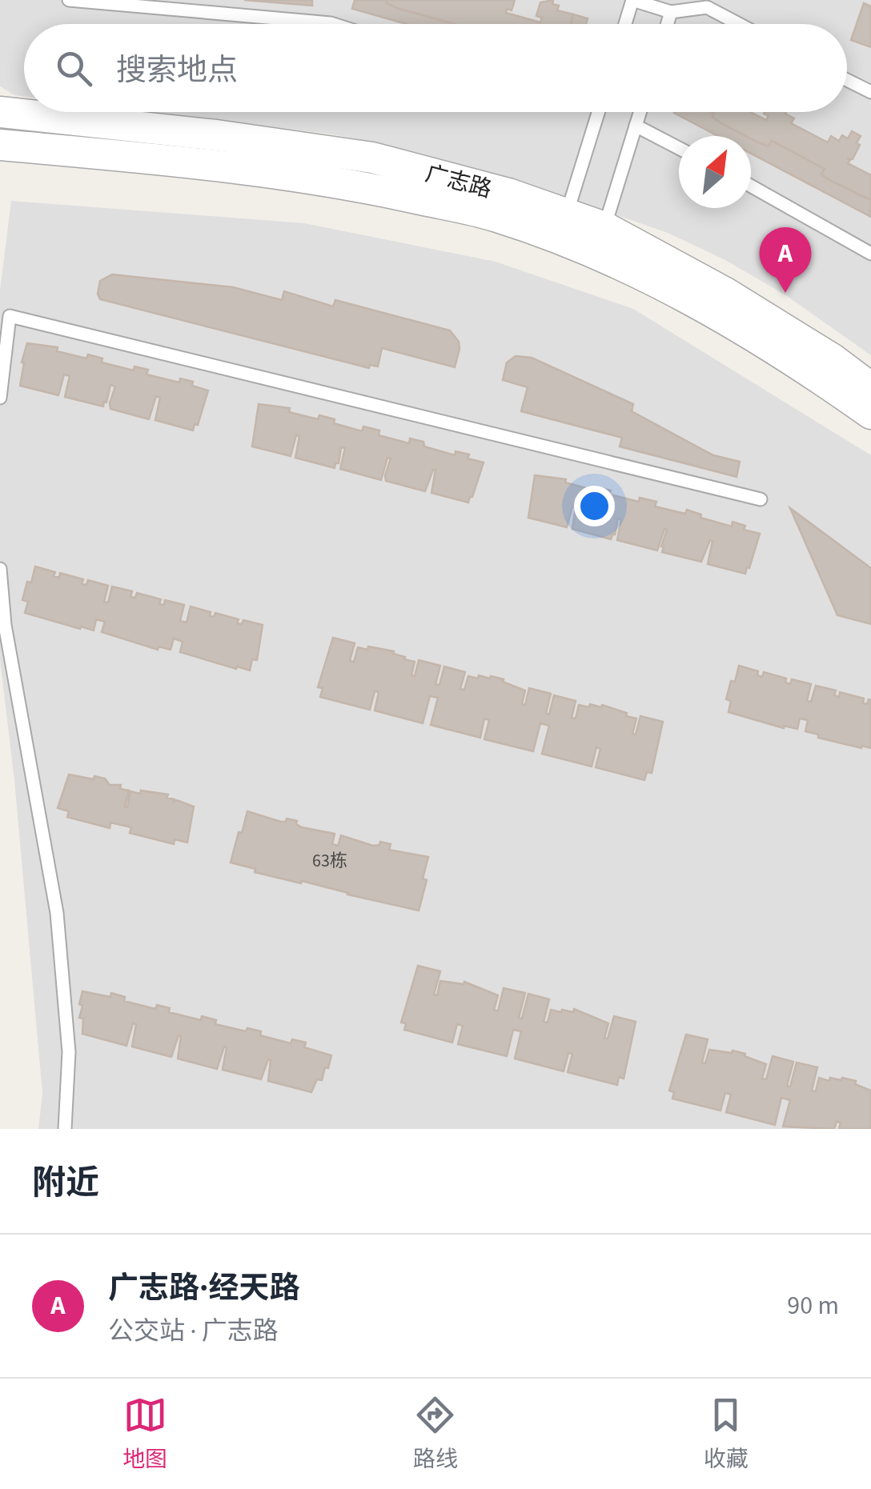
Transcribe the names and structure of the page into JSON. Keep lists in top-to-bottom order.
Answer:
{
  "streets": {
    "street": ["广志路"]
  },
  "house_numbers": ["63栋"],
  "north": "top right",
  "page": {
    "search": "搜索地点",
    "pins": "A",
    "heading": "附近",
    "list": [
      {
        "mark": "A",
        "name": "广志路·经天路",
        "note": "公交站 · 广志路",
        "value": "90 m"
      }
    ],
    "nav": ["地图", "路线", "收藏"]
  }
}
